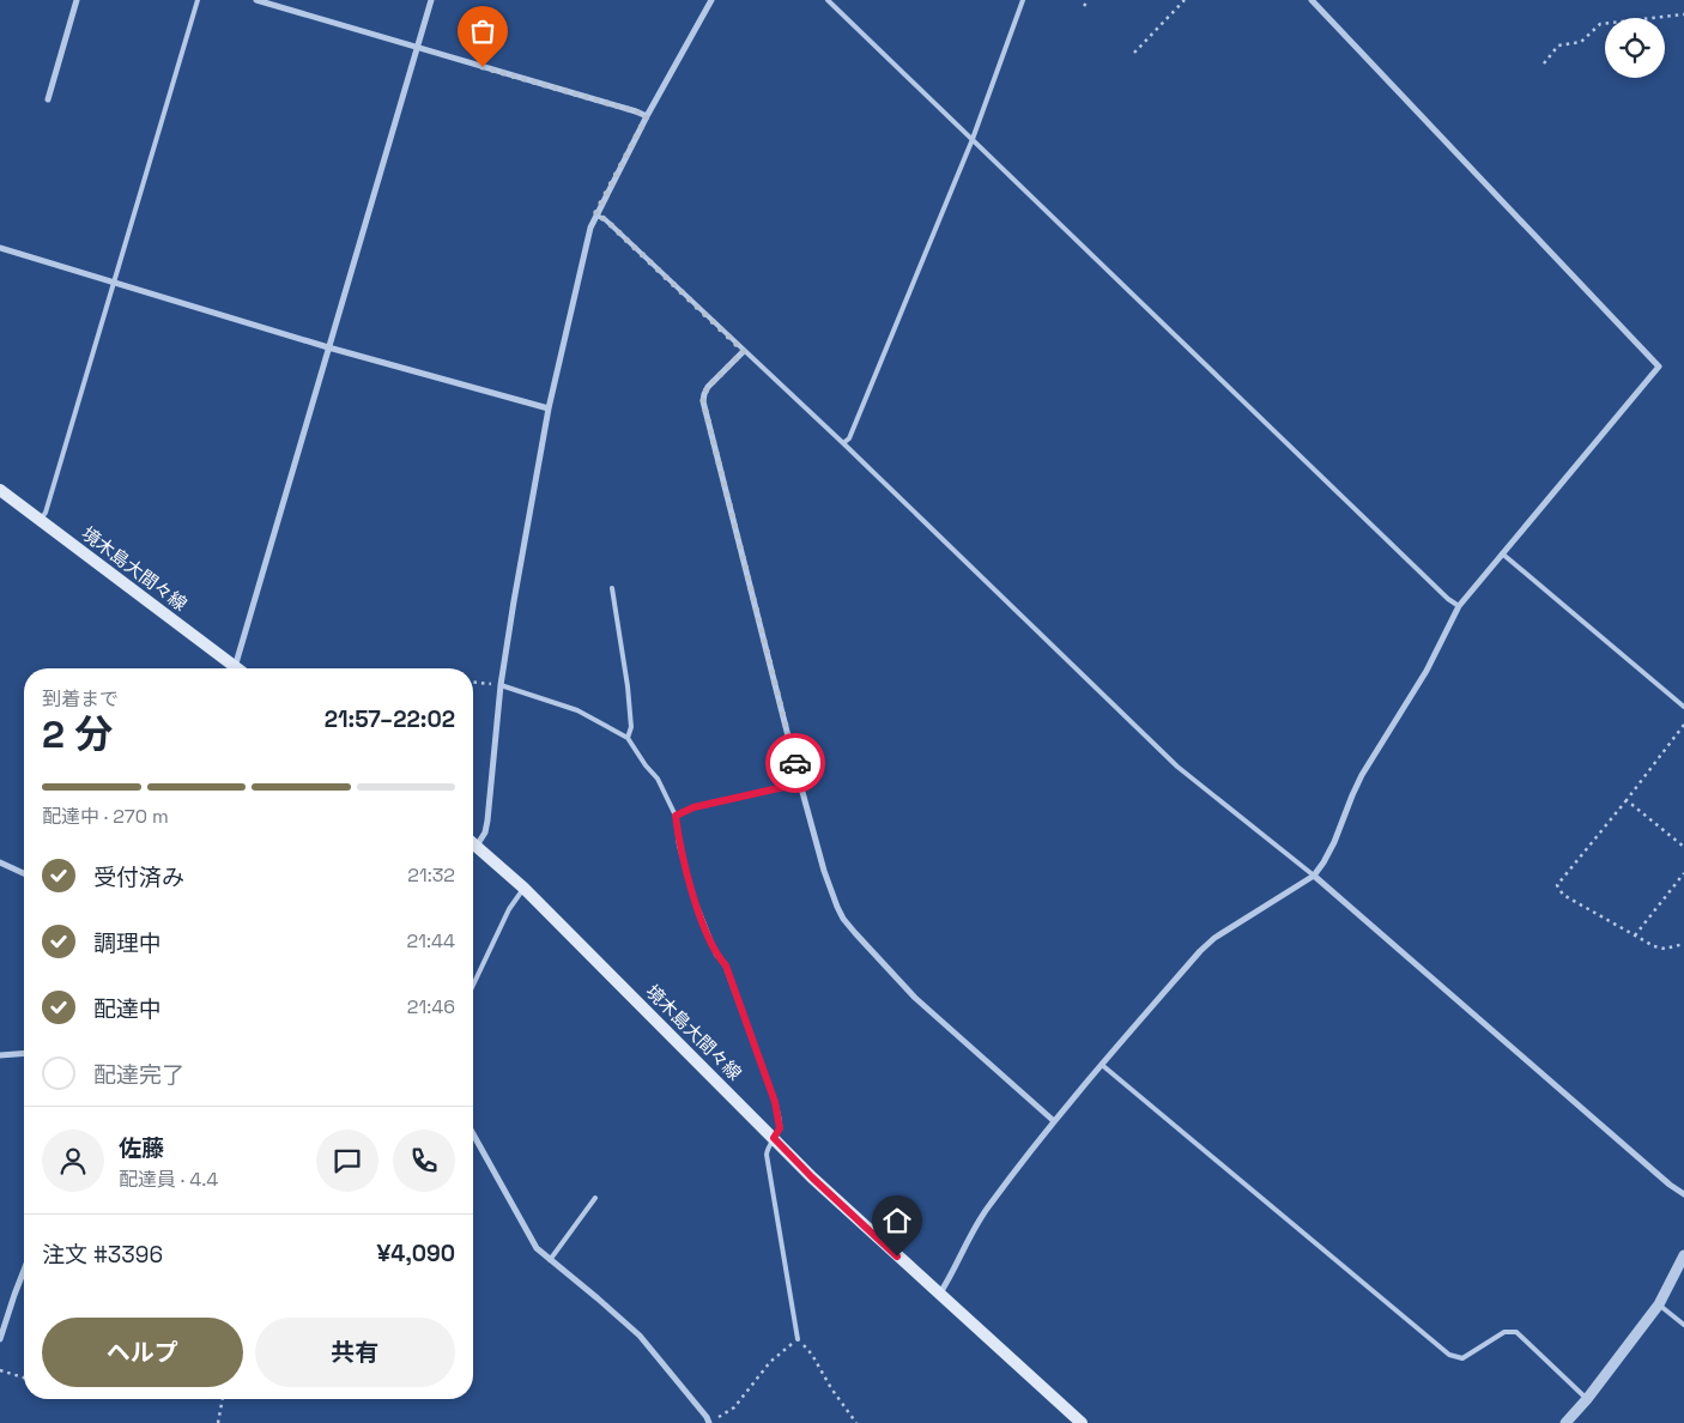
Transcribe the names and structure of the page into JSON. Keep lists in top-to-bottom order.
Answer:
{
  "streets": {
    "main road": ["境木島大間々線"]
  },
  "page": {
    "heading": ["2 分", "到着まで", "21:57–22:02"],
    "panel": [
      "佐藤",
      "配達員 · 4.4",
      "注文 #3396",
      "¥4,090"
    ],
    "bar": "配達中 · 270 m",
    "list": [
      ["受付済み", "21:32"],
      ["調理中", "21:44"],
      ["配達中", "21:46"],
      "配達完了"
    ],
    "buttons": ["ヘルプ", "共有"]
  }
}
